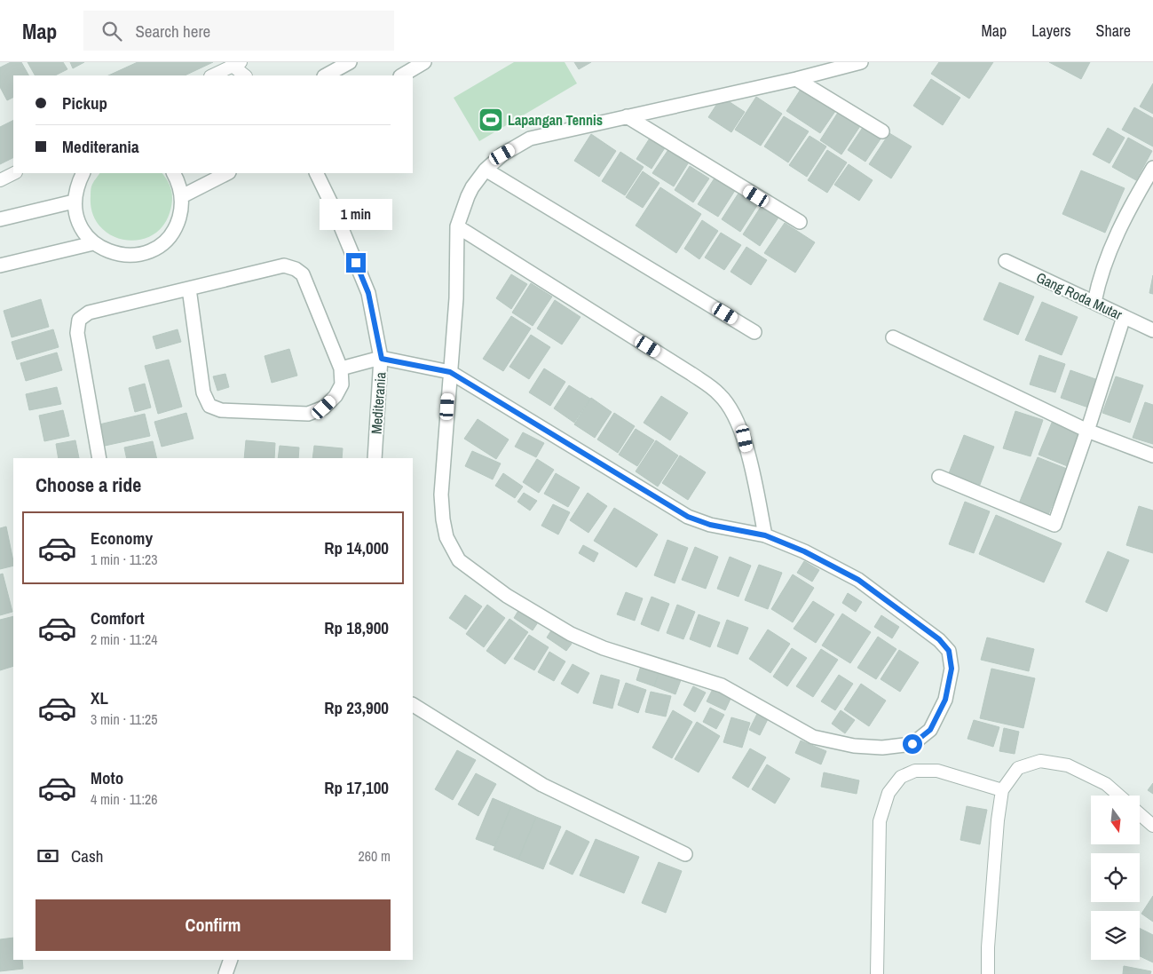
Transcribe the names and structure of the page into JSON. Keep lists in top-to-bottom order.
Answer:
{
  "streets": {
    "street": ["Gang Roda Mutar", "Mediterania"]
  },
  "places": {
    "sports": ["Lapangan Tennis"]
  },
  "north": "bottom",
  "page": {
    "header": "Map",
    "search": "Search here",
    "nav": ["Map", "Layers", "Share"],
    "banner": ["Pickup", "Mediterania"],
    "bubble": "1 min",
    "heading": "Choose a ride",
    "list": [
      {
        "name": "Economy",
        "note": "1 min · 11:23",
        "value": "Rp 14,000"
      },
      {
        "name": "Comfort",
        "note": "2 min · 11:24",
        "value": "Rp 18,900"
      },
      {
        "name": "XL",
        "note": "3 min · 11:25",
        "value": "Rp 23,900"
      },
      {
        "name": "Moto",
        "note": "4 min · 11:26",
        "value": "Rp 17,100"
      }
    ],
    "pay": ["Cash", "260 m"],
    "buttons": "Confirm"
  }
}
